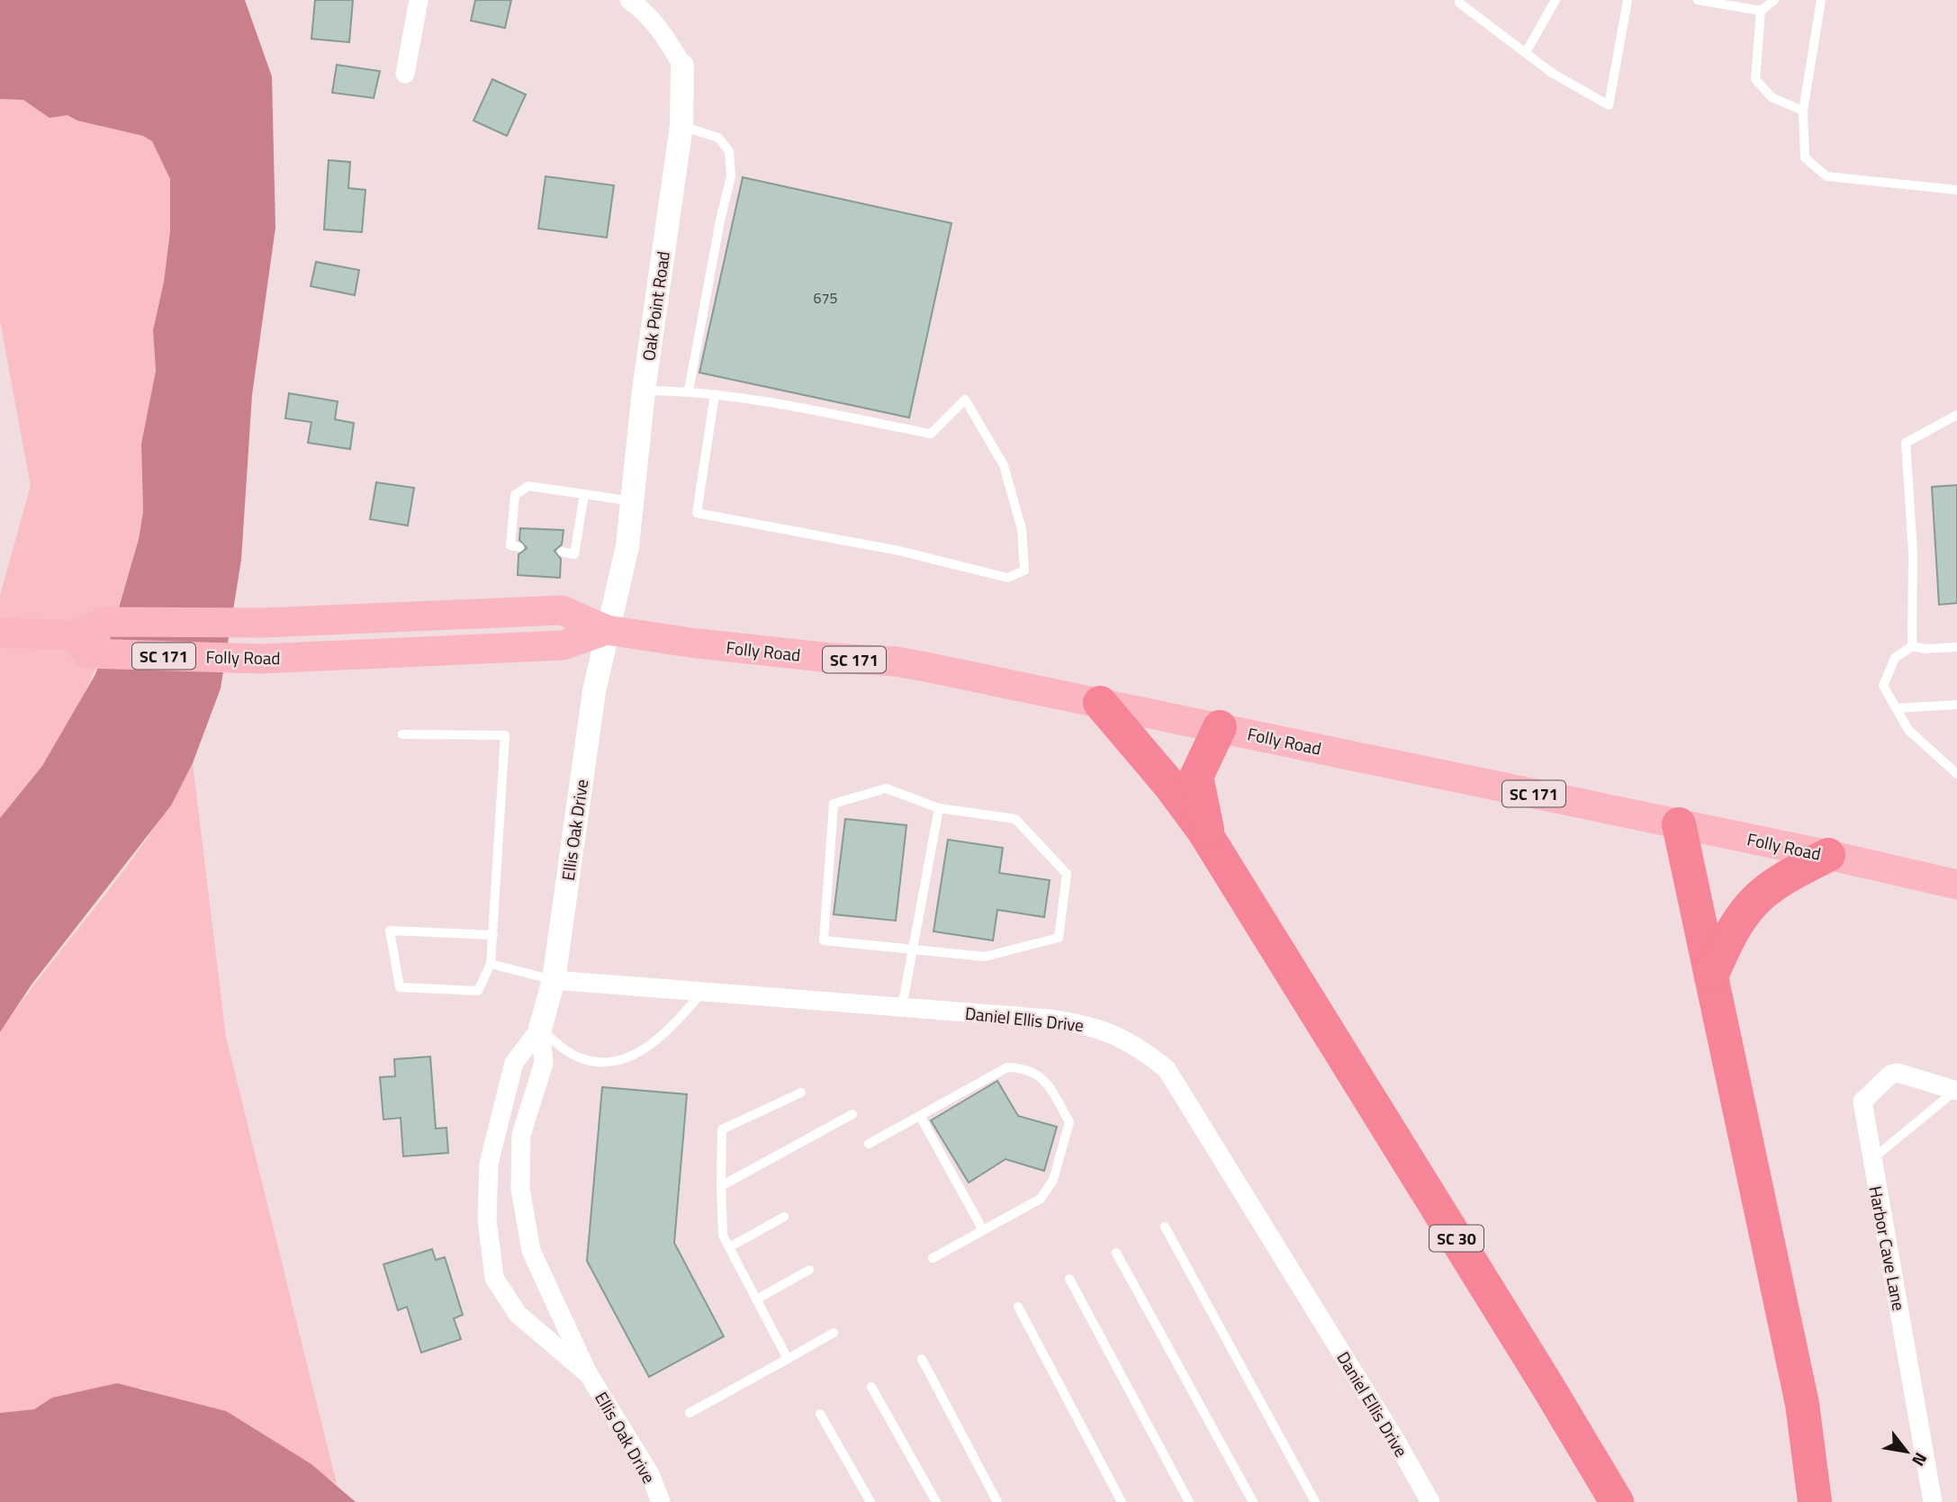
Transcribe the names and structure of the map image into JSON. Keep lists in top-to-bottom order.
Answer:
{
  "streets": {
    "highway": ["SC 30"],
    "main road": ["Folly Road", "SC 171"],
    "street": [
      "Oak Point Road",
      "Ellis Oak Drive",
      "Daniel Ellis Drive",
      "Harbor Cave Lane"
    ]
  },
  "crossings": [
    ["Oak Point Road", "Folly Road"],
    ["Oak Point Road", "Ellis Oak Drive"],
    ["Folly Road", "Ellis Oak Drive"],
    ["Folly Road", "SC 30"],
    ["Ellis Oak Drive", "Daniel Ellis Drive"]
  ],
  "house_numbers": ["675"],
  "north": "bottom right"
}
